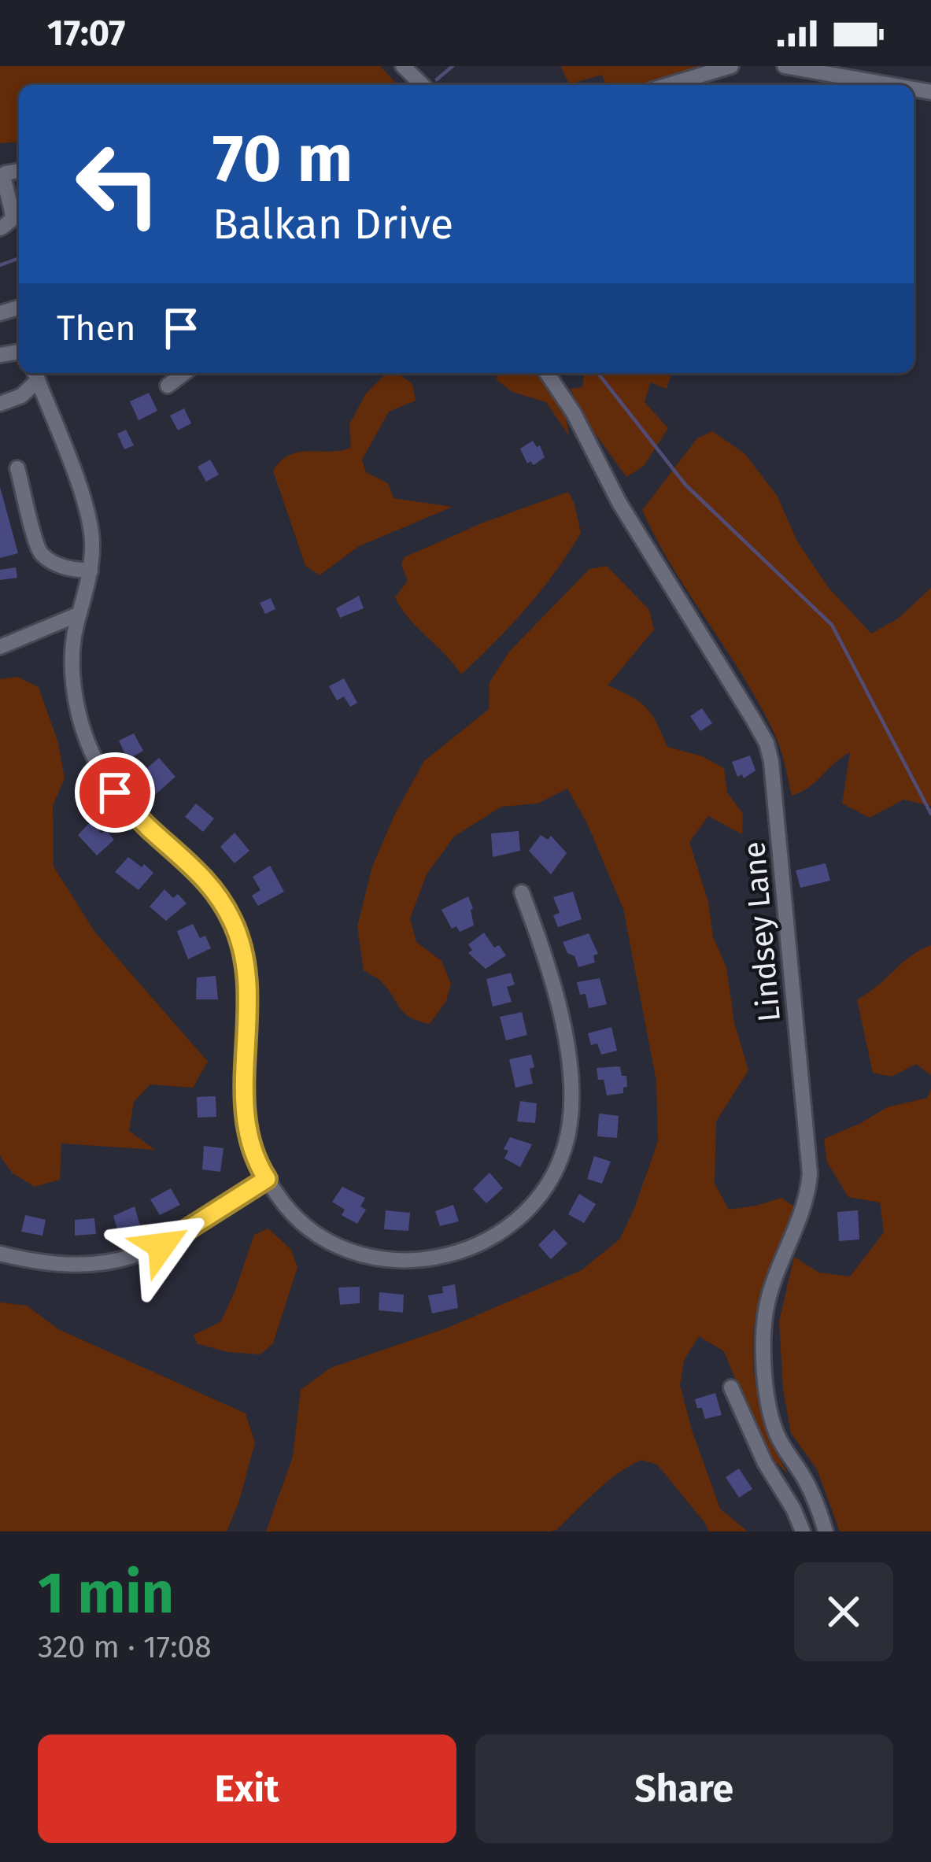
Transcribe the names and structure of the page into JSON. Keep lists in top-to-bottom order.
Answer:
{
  "streets": {
    "street": ["Lindsey Lane"]
  },
  "page": {
    "status": "17:07",
    "turn": ["70 m", "Balkan Drive"],
    "then": "Then",
    "heading": ["1 min", "320 m · 17:08"],
    "buttons": ["Exit", "Share"]
  }
}
